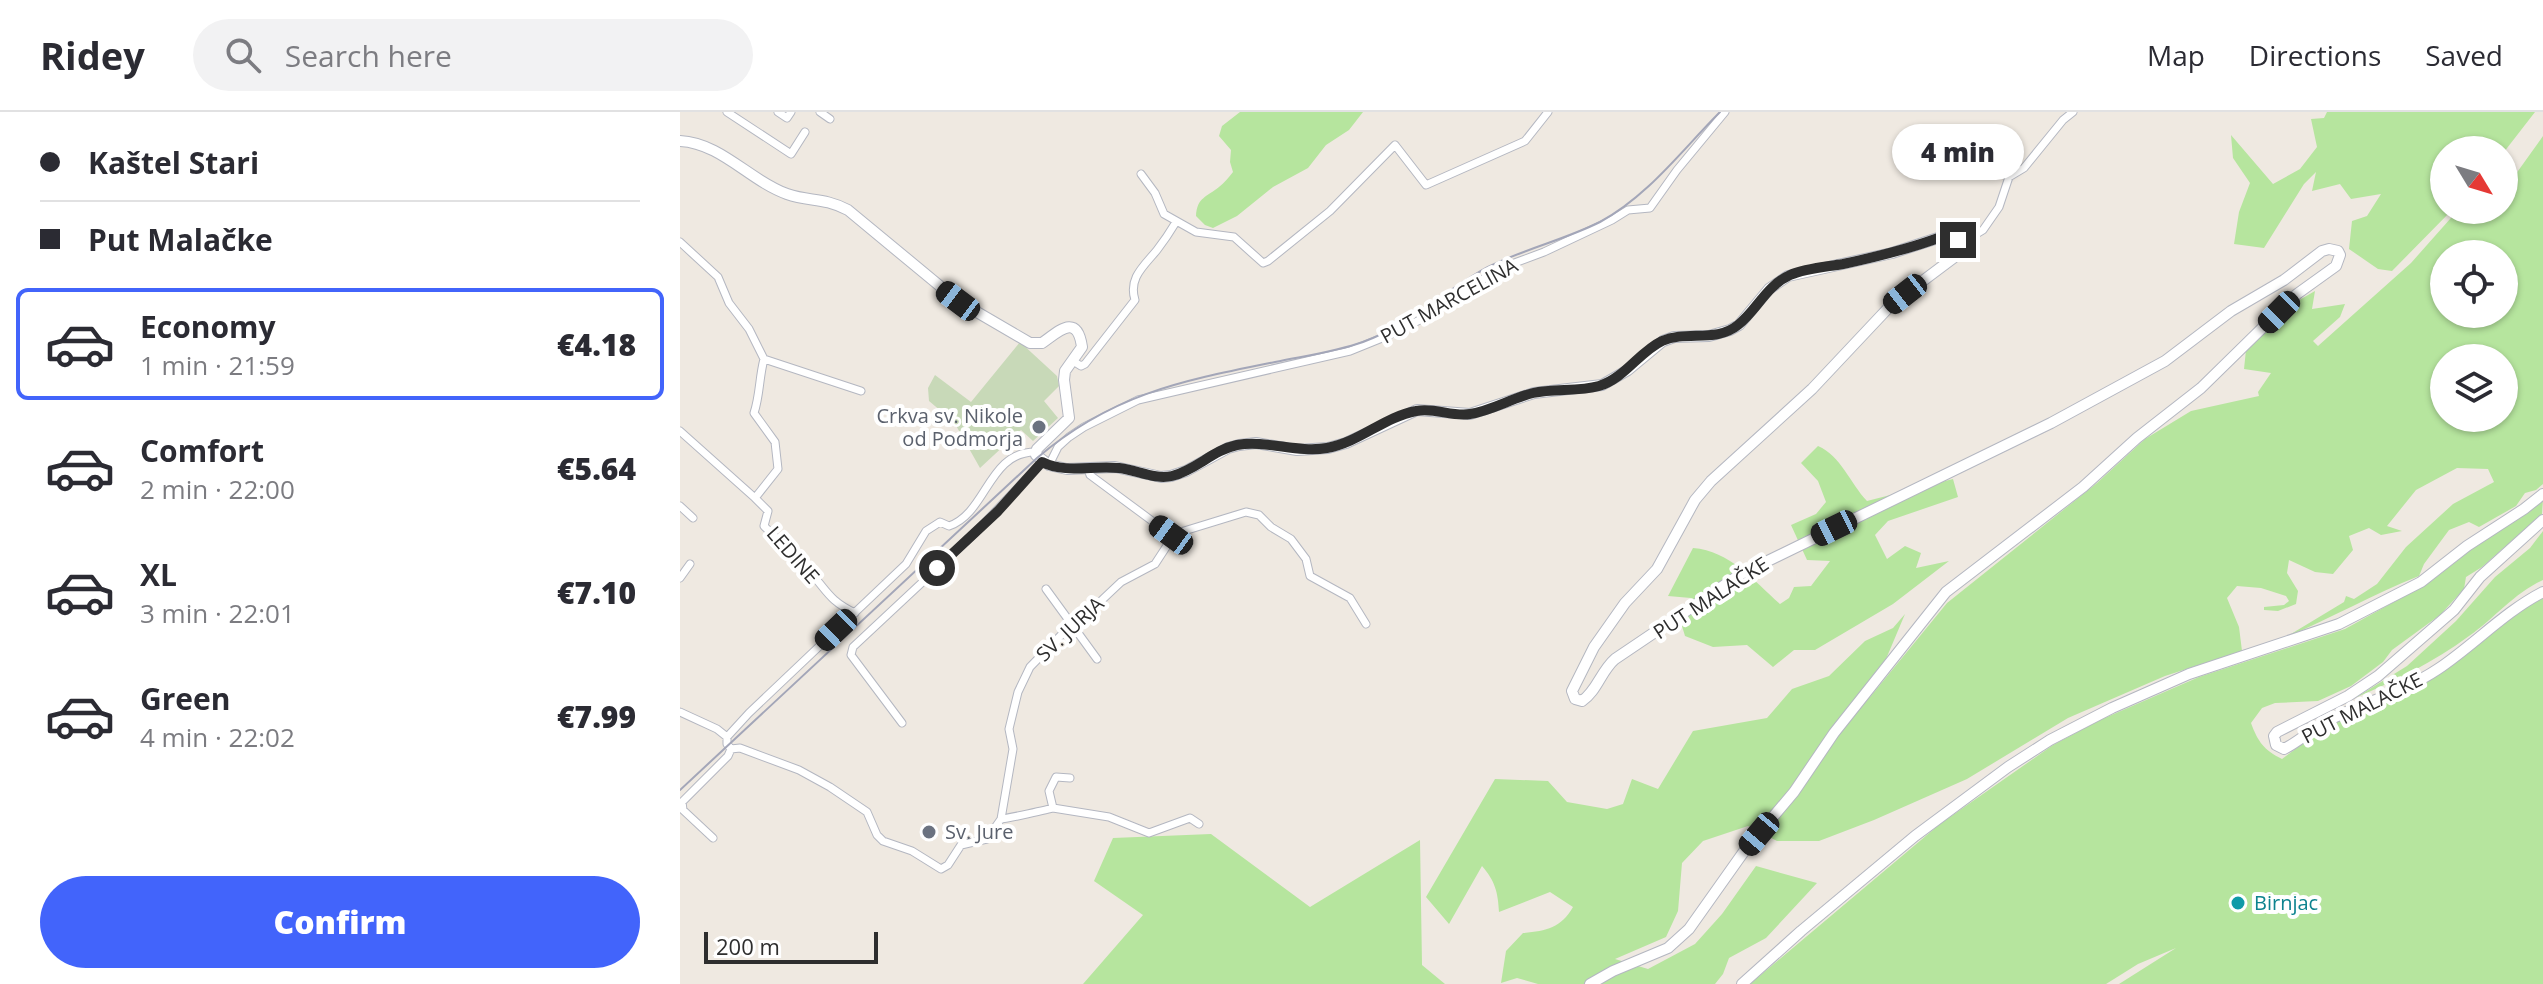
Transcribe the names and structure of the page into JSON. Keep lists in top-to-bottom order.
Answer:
{
  "streets": {
    "main road": ["PUT MALAČKE"],
    "street": ["PUT MARCELINA", "LEDINE", "SV. JURJA"]
  },
  "places": ["Crkva sv. Nikole od Podmorja", "Sv. Jure", "Birnjac"],
  "scale_bar": "200 m",
  "north": "bottom right",
  "page": {
    "header": "Ridey",
    "search": "Search here",
    "nav": ["Map", "Directions", "Saved"],
    "banner": ["Kaštel Stari", "Put Malačke"],
    "bubble": "4 min",
    "list": [
      {
        "name": "Economy",
        "note": "1 min · 21:59",
        "value": "€4.18"
      },
      {
        "name": "Comfort",
        "note": "2 min · 22:00",
        "value": "€5.64"
      },
      {
        "name": "XL",
        "note": "3 min · 22:01",
        "value": "€7.10"
      },
      {
        "name": "Green",
        "note": "4 min · 22:02",
        "value": "€7.99"
      }
    ],
    "buttons": "Confirm",
    "scale": "200 m"
  }
}
